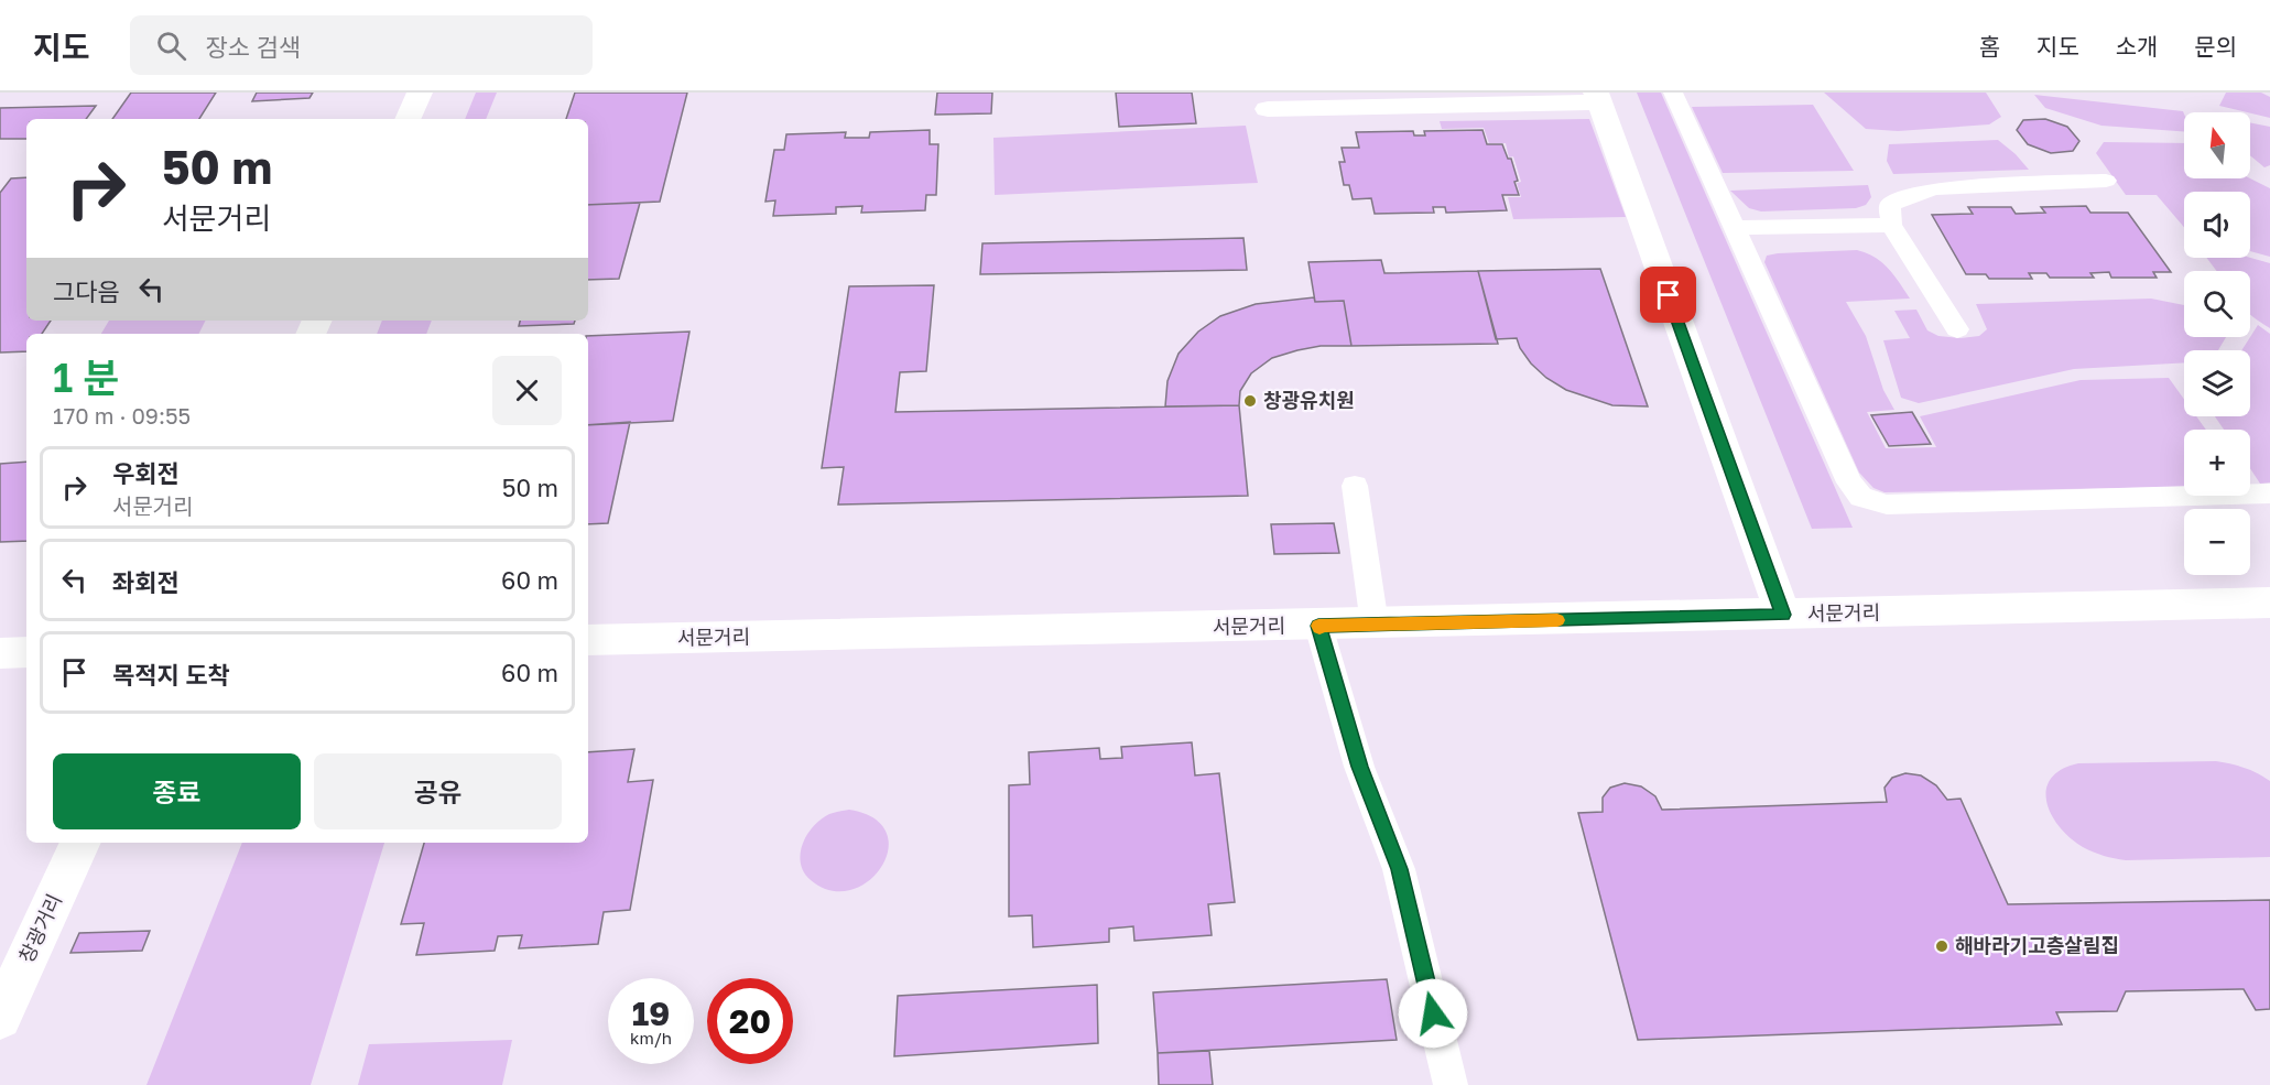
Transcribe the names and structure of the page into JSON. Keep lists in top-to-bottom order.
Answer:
{
  "streets": {
    "street": ["서문거리", "창광거리"]
  },
  "places": ["창광유치원", "해바라기고층살림집"],
  "north": "top",
  "page": {
    "header": "지도",
    "search": "장소 검색",
    "nav": [
      "홈",
      "지도",
      "소개",
      "문의"
    ],
    "map_buttons": ["+", "−"],
    "turn": ["50 m", "서문거리"],
    "then": "그다음",
    "heading": ["1 분", "170 m · 09:55"],
    "list": [
      {
        "name": "우회전",
        "note": "서문거리",
        "value": "50 m"
      },
      {
        "name": "좌회전",
        "value": "60 m"
      },
      {
        "name": "목적지 도착",
        "value": "60 m"
      }
    ],
    "buttons": ["종료", "공유"],
    "speed": "19 km/h",
    "limit": "20"
  }
}
